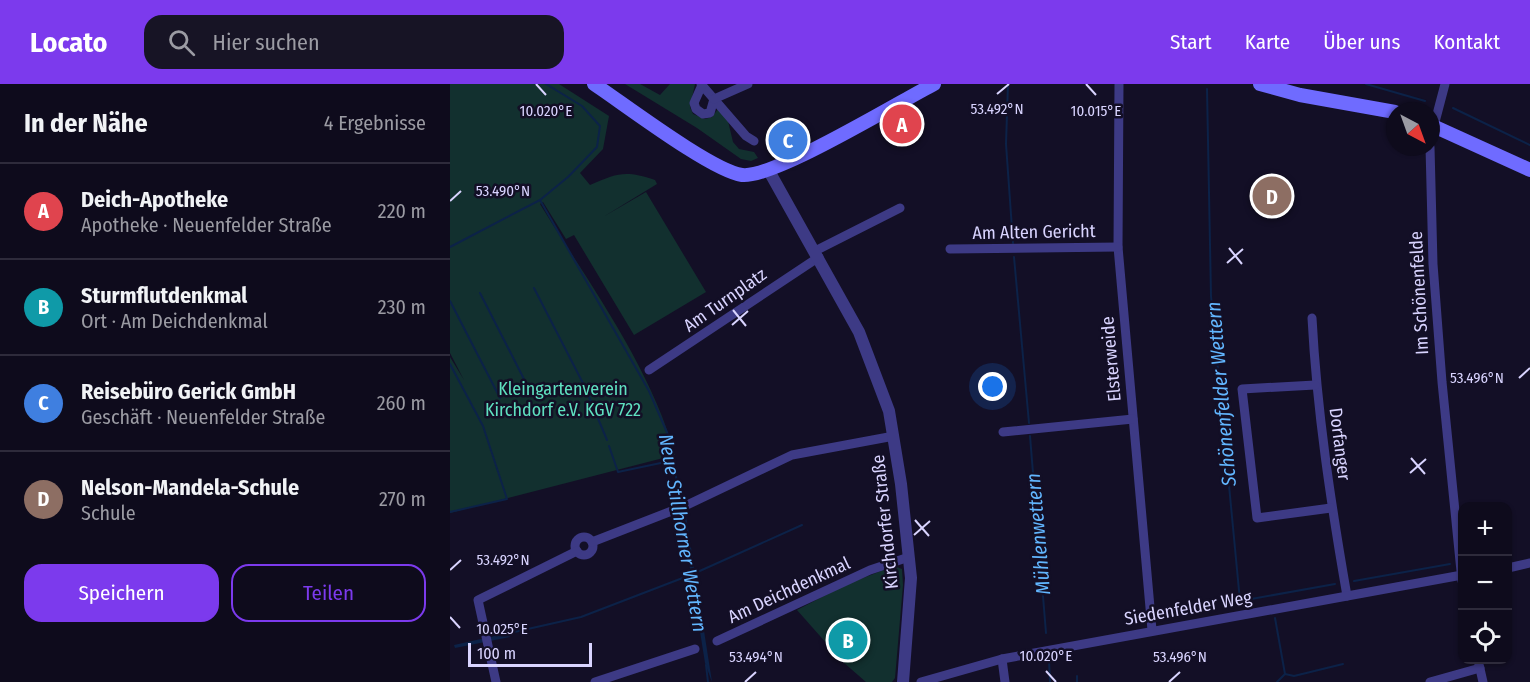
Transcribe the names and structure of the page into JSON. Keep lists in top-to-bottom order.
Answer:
{
  "streets": {
    "street": [
      "Am Alten Gericht",
      "Im Schönenfelde",
      "Am Turnplatz",
      "Elsterweide",
      "Dorfanger",
      "Kirchdorfer Straße",
      "Am Deichdenkmal",
      "Siedenfelder Weg"
    ]
  },
  "crossings": [
    ["Am Alten Gericht", "Elsterweide"],
    ["Am Turnplatz", "Kirchdorfer Straße"],
    ["Elsterweide", "Siedenfelder Weg"],
    ["Dorfanger", "Siedenfelder Weg"],
    ["Kirchdorfer Straße", "Am Deichdenkmal"]
  ],
  "water": ["Schönenfelder Wettern", "Neue Stillhorner Wettern", "Mühlenwettern"],
  "parks": ["Kleingartenverein Kirchdorf e.V. KGV 722"],
  "scale_bar": "100 m",
  "north": "bottom right",
  "page": {
    "header": "Locato",
    "search": "Hier suchen",
    "nav": [
      "Start",
      "Karte",
      "Über uns",
      "Kontakt"
    ],
    "heading": ["In der Nähe", "4 Ergebnisse"],
    "pins": [
      "A",
      "C",
      "D",
      "B"
    ],
    "list": [
      {
        "mark": "A",
        "name": "Deich-Apotheke",
        "note": "Apotheke · Neuenfelder Straße",
        "value": "220 m"
      },
      {
        "mark": "B",
        "name": "Sturmflutdenkmal",
        "note": "Ort · Am Deichdenkmal",
        "value": "230 m"
      },
      {
        "mark": "C",
        "name": "Reisebüro Gerick GmbH",
        "note": "Geschäft · Neuenfelder Straße",
        "value": "260 m"
      },
      {
        "mark": "D",
        "name": "Nelson-Mandela-Schule",
        "note": "Schule",
        "value": "270 m"
      }
    ],
    "map_buttons": ["+", "−"],
    "buttons": ["Speichern", "Teilen"],
    "scale": "100 m"
  },
  "coordinates": [
    "53.492°N",
    "10.015°E",
    "10.020°E",
    "53.490°N",
    "53.496°N",
    "10.025°E",
    "53.494°N"
  ]
}
